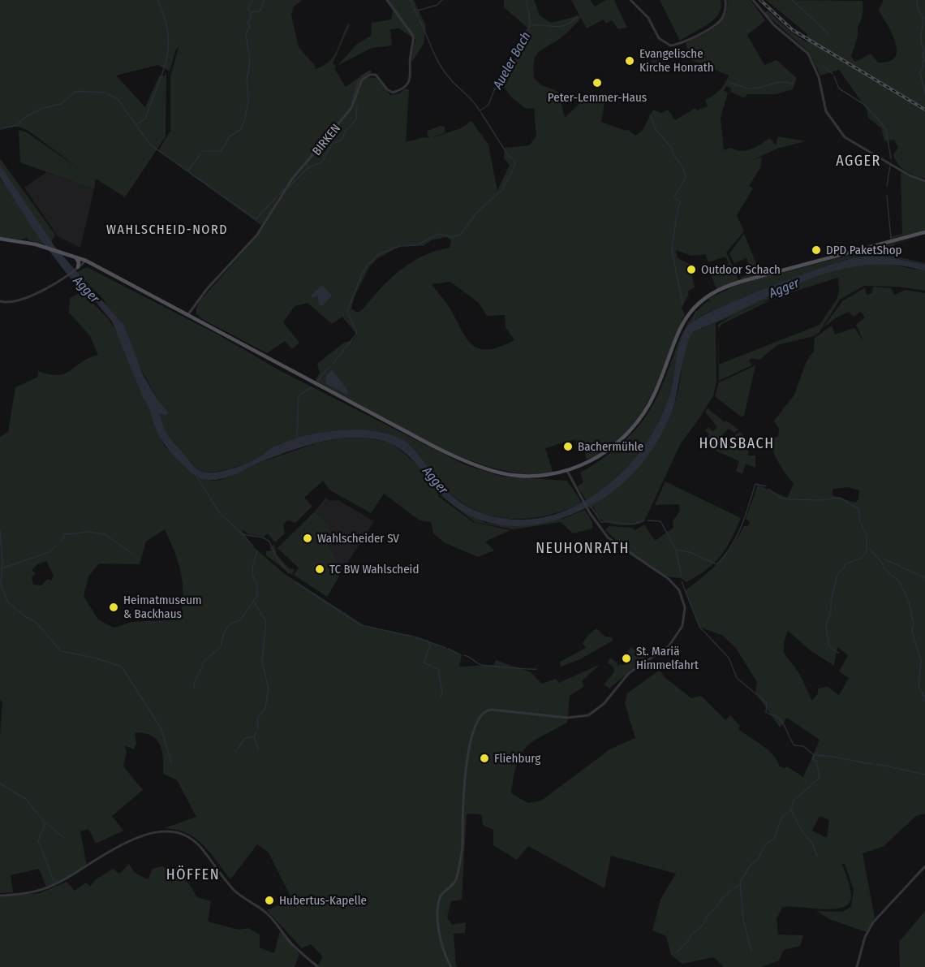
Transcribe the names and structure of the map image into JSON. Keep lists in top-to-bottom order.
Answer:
{
  "streets": {
    "street": ["BIRKEN"]
  },
  "districts": [
    "AGGER",
    "WAHLSCHEID-NORD",
    "HONSBACH",
    "NEUHONRATH",
    "HÖFFEN"
  ],
  "water": ["Aueler Bach", "Agger"],
  "places": [
    "Evangelische Kirche Honrath",
    "Peter-Lemmer-Haus",
    "DPD PaketShop",
    "Outdoor Schach",
    "Bachermühle",
    "Wahlscheider SV",
    "TC BW Wahlscheid",
    "Heimatmuseum & Backhaus",
    "St. Mariä Himmelfahrt",
    "Fliehburg",
    "Hubertus-Kapelle"
  ]
}
